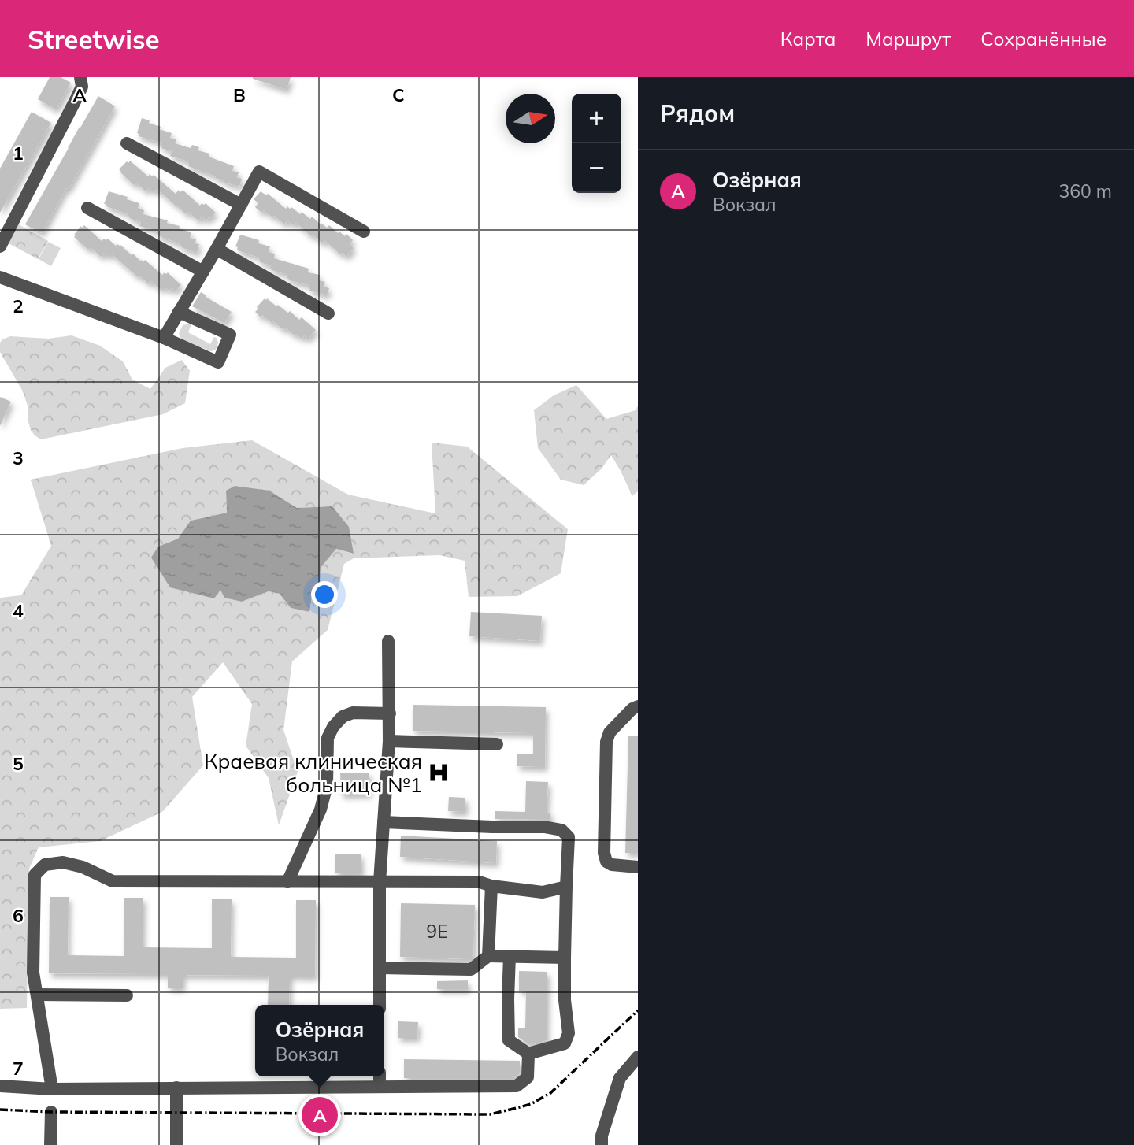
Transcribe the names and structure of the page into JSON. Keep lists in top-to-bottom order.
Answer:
{
  "places": {
    "hospital": ["Краевая клиническая больница №1"]
  },
  "house_numbers": ["9Е"],
  "north": "right",
  "page": {
    "header": "Streetwise",
    "nav": ["Карта", "Маршрут", "Сохранённые"],
    "heading": "Рядом",
    "map_buttons": ["+", "−"],
    "list": [
      {
        "mark": "A",
        "name": "Озёрная",
        "note": "Вокзал",
        "value": "360 m"
      }
    ],
    "popup": ["Озёрная", "Вокзал"],
    "pins": "A"
  },
  "grid": {
    "columns": ["A", "B", "C"],
    "rows": [
      "1",
      "2",
      "3",
      "4",
      "5",
      "6",
      "7"
    ]
  }
}
